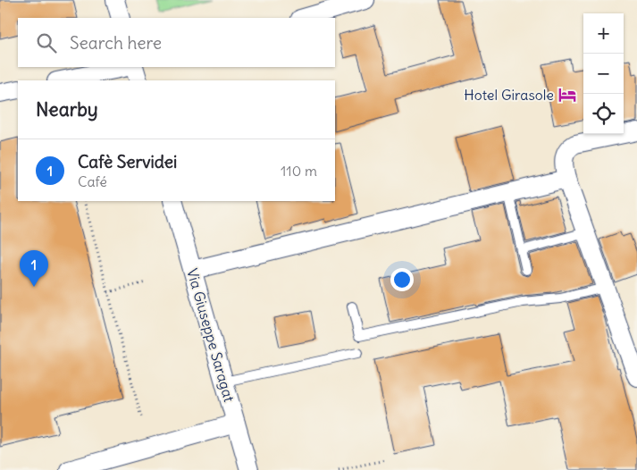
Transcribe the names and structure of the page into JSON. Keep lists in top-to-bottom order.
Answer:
{
  "streets": {
    "street": ["Via Giuseppe Saragat"]
  },
  "places": {
    "hotel": ["Hotel Girasole"]
  },
  "page": {
    "map_buttons": ["+", "−"],
    "search": "Search here",
    "heading": "Nearby",
    "list": [
      {
        "mark": "1",
        "name": "Cafè Servidei",
        "note": "Café",
        "value": "110 m"
      }
    ],
    "pins": "1"
  }
}
